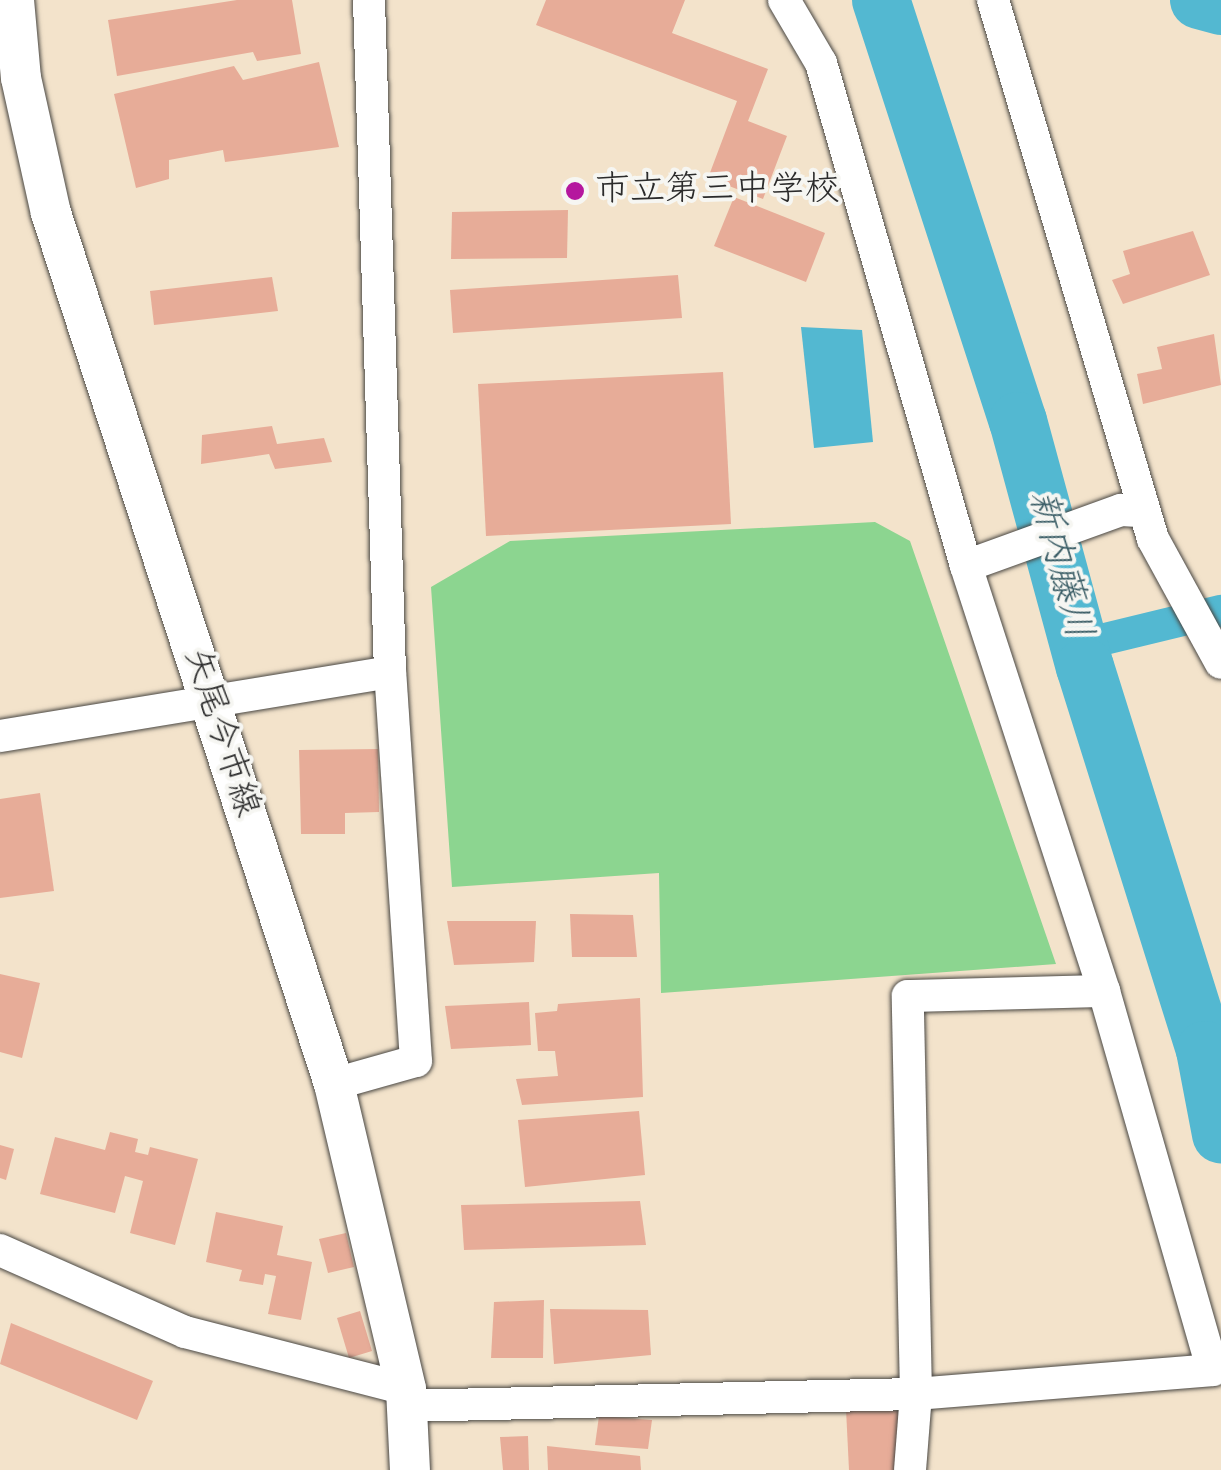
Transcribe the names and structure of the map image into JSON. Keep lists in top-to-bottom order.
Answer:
{
  "streets": {
    "main road": ["矢尾今市線"]
  },
  "water": ["新内藤川"],
  "places": ["市立第三中学校"]
}
